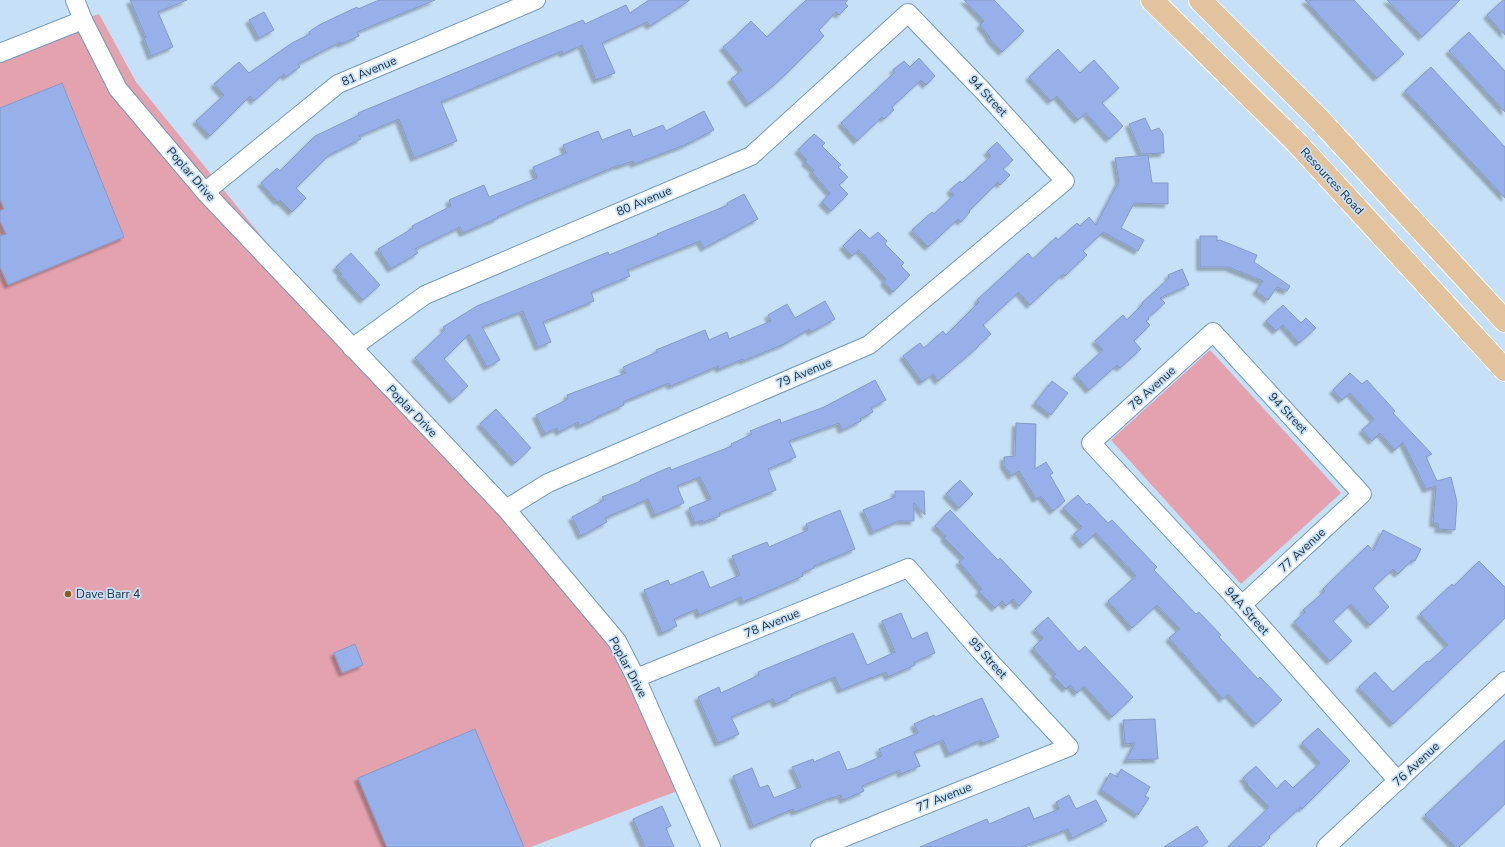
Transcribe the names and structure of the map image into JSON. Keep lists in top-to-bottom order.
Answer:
{
  "streets": {
    "main road": ["Resources Road"],
    "street": [
      "81 Avenue",
      "94 Street",
      "Poplar Drive",
      "80 Avenue",
      "79 Avenue",
      "78 Avenue",
      "77 Avenue",
      "94A Street",
      "95 Street",
      "76 Avenue"
    ]
  },
  "crossings": [
    ["81 Avenue", "Poplar Drive"],
    ["94 Street", "80 Avenue"],
    ["94 Street", "79 Avenue"],
    ["94 Street", "78 Avenue"],
    ["94 Street", "77 Avenue"],
    ["Poplar Drive", "80 Avenue"],
    ["Poplar Drive", "79 Avenue"],
    ["Poplar Drive", "78 Avenue"],
    ["78 Avenue", "94A Street"],
    ["78 Avenue", "95 Street"],
    ["77 Avenue", "94A Street"],
    ["77 Avenue", "95 Street"],
    ["94A Street", "76 Avenue"]
  ],
  "places": ["Dave Barr 4"]
}
